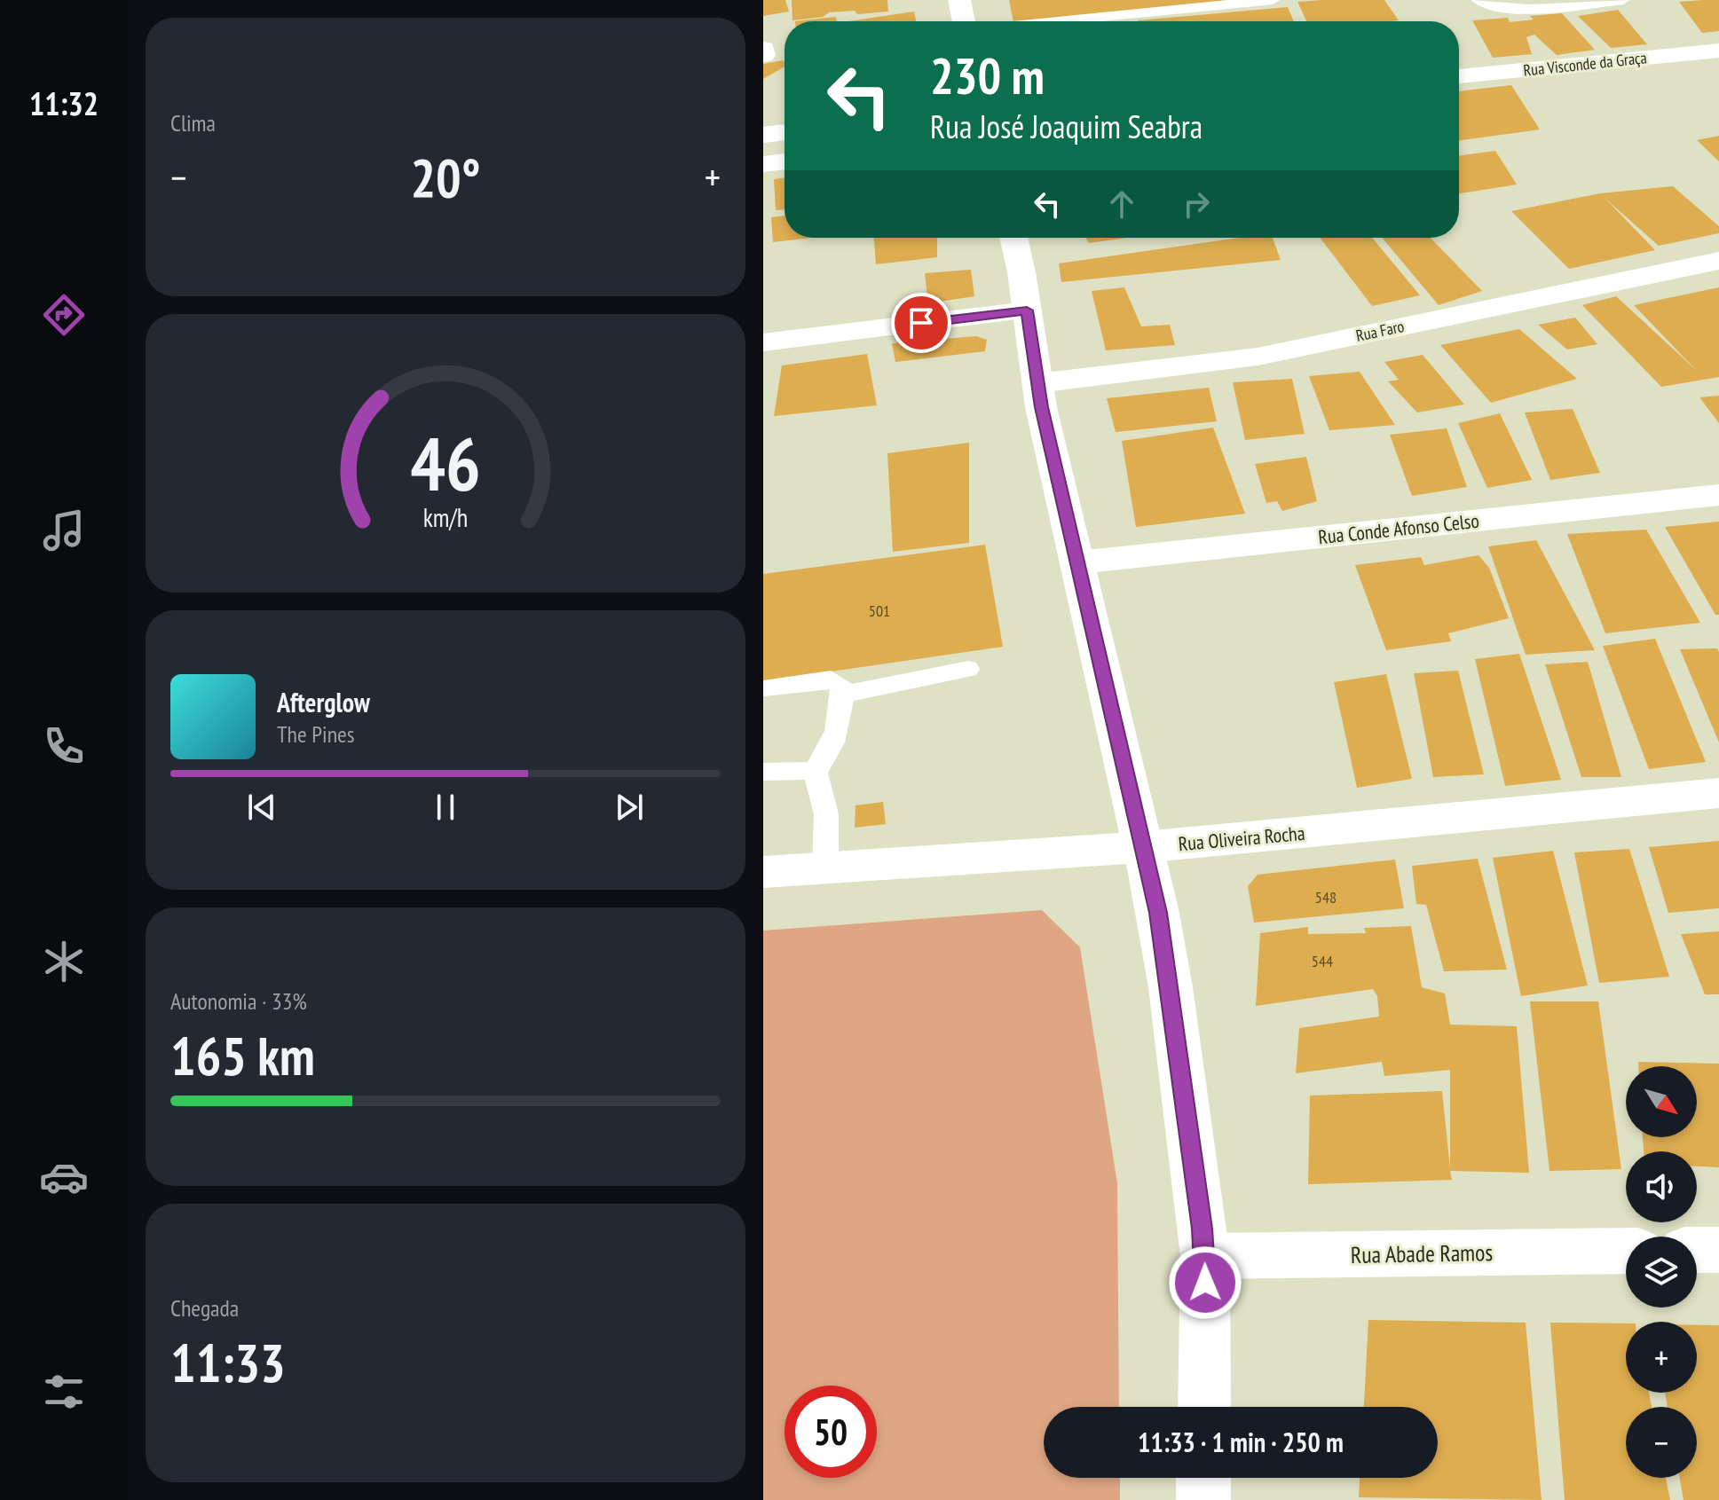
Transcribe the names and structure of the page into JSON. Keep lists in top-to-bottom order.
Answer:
{
  "streets": {
    "street": [
      "Rua Visconde da Graça",
      "Rua Faro",
      "Rua Conde Afonso Celso",
      "Rua Oliveira Rocha",
      "Rua Abade Ramos"
    ]
  },
  "house_numbers": ["501", "548", "544"],
  "north": "bottom right",
  "page": {
    "tabs": "11:32",
    "tile": [
      "Clima",
      ["Autonomia · 33%", "165 km"],
      ["Chegada", "11:33"]
    ],
    "turn": ["230 m", "Rua José Joaquim Seabra"],
    "heat": ["−", "20°", "+"],
    "song": ["Afterglow", "The Pines"],
    "map_buttons": ["+", "−"],
    "limit": "50",
    "trip": "11:33 · 1 min · 250 m",
    "gauge": ["46", "km/h"]
  }
}
